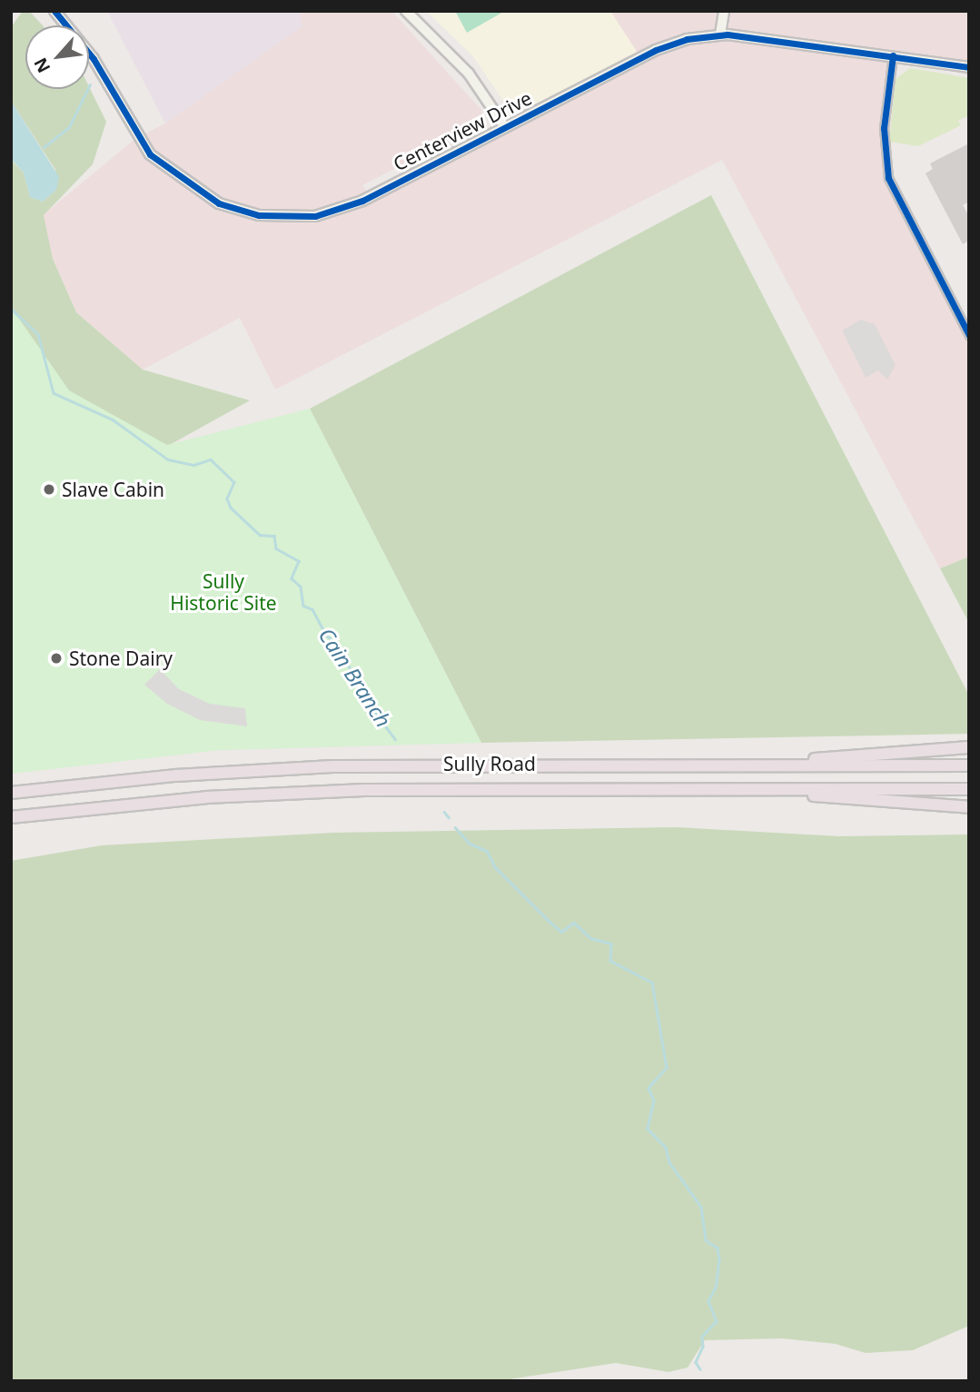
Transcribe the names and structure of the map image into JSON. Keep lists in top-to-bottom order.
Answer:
{
  "streets": {
    "highway": ["Sully Road"],
    "street": ["Centerview Drive"]
  },
  "water": ["Cain Branch"],
  "parks": ["Sully Historic Site"],
  "places": ["Slave Cabin", "Stone Dairy"],
  "north": "bottom left"
}
